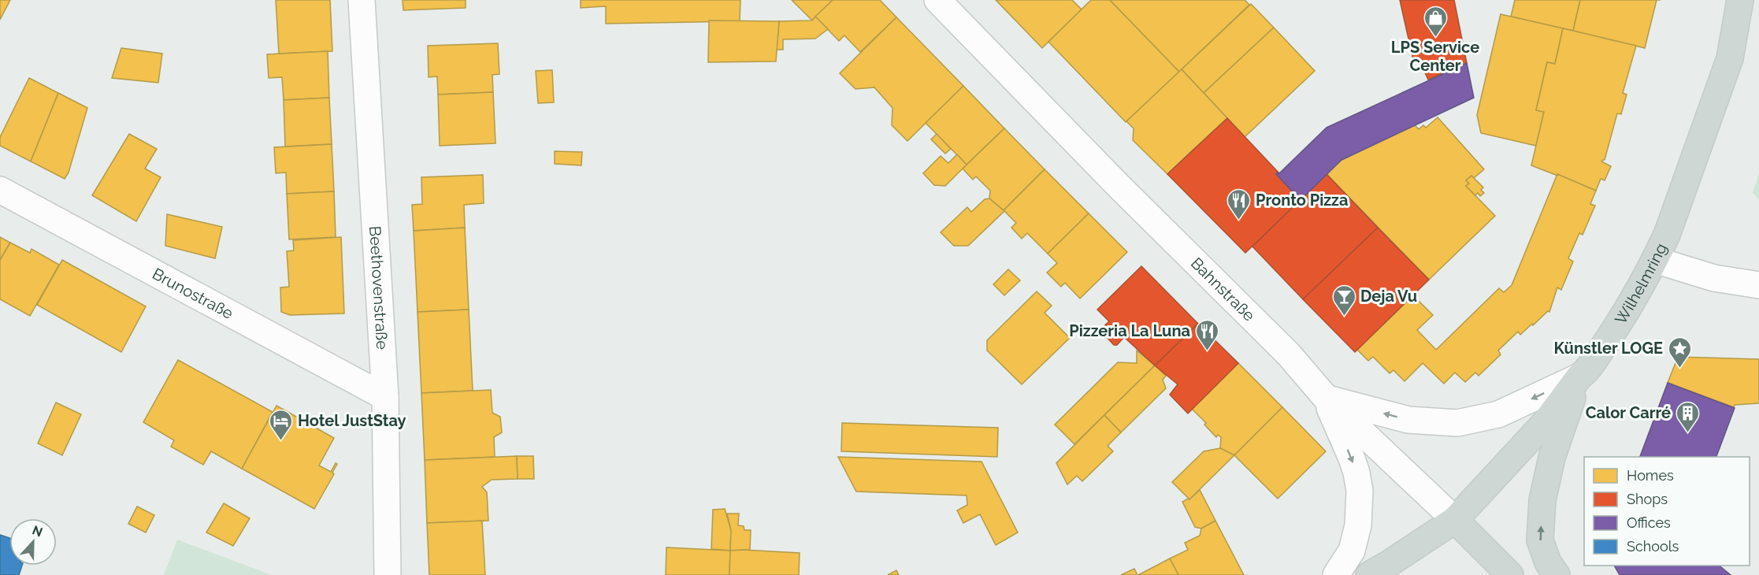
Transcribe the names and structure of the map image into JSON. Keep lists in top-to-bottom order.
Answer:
{
  "streets": {
    "main road": ["Wilhelmring", "Bahnstraße"],
    "street": ["Beethovenstraße", "Brunostraße"]
  },
  "crossings": [
    ["Wilhelmring", "Bahnstraße"],
    ["Beethovenstraße", "Brunostraße"]
  ],
  "places": {
    "shop": ["LPS Service Center"],
    "restaurant": ["Pronto Pizza", "Pizzeria La Luna"],
    "bar": ["Deja Vu"],
    "place": ["Künstler LOGE"],
    "building": ["Calor Carré"],
    "hotel": ["Hotel JustStay"]
  },
  "legend": [
    "Homes",
    "Shops",
    "Offices",
    "Schools"
  ],
  "north": "top"
}
